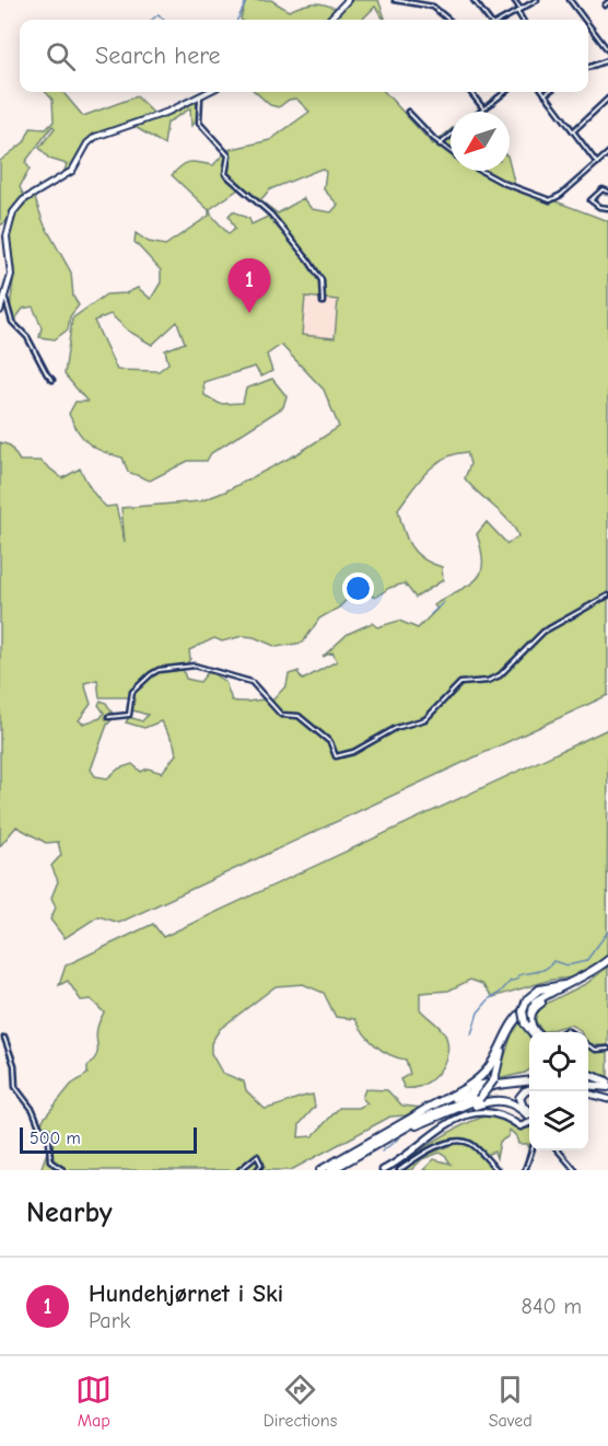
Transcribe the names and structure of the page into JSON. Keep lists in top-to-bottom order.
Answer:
{
  "scale_bar": "500 m",
  "north": "bottom left",
  "page": {
    "search": "Search here",
    "pins": "1",
    "scale": "500 m",
    "heading": "Nearby",
    "list": [
      {
        "mark": "1",
        "name": "Hundehjørnet i Ski",
        "note": "Park",
        "value": "840 m"
      }
    ],
    "nav": ["Map", "Directions", "Saved"]
  }
}
